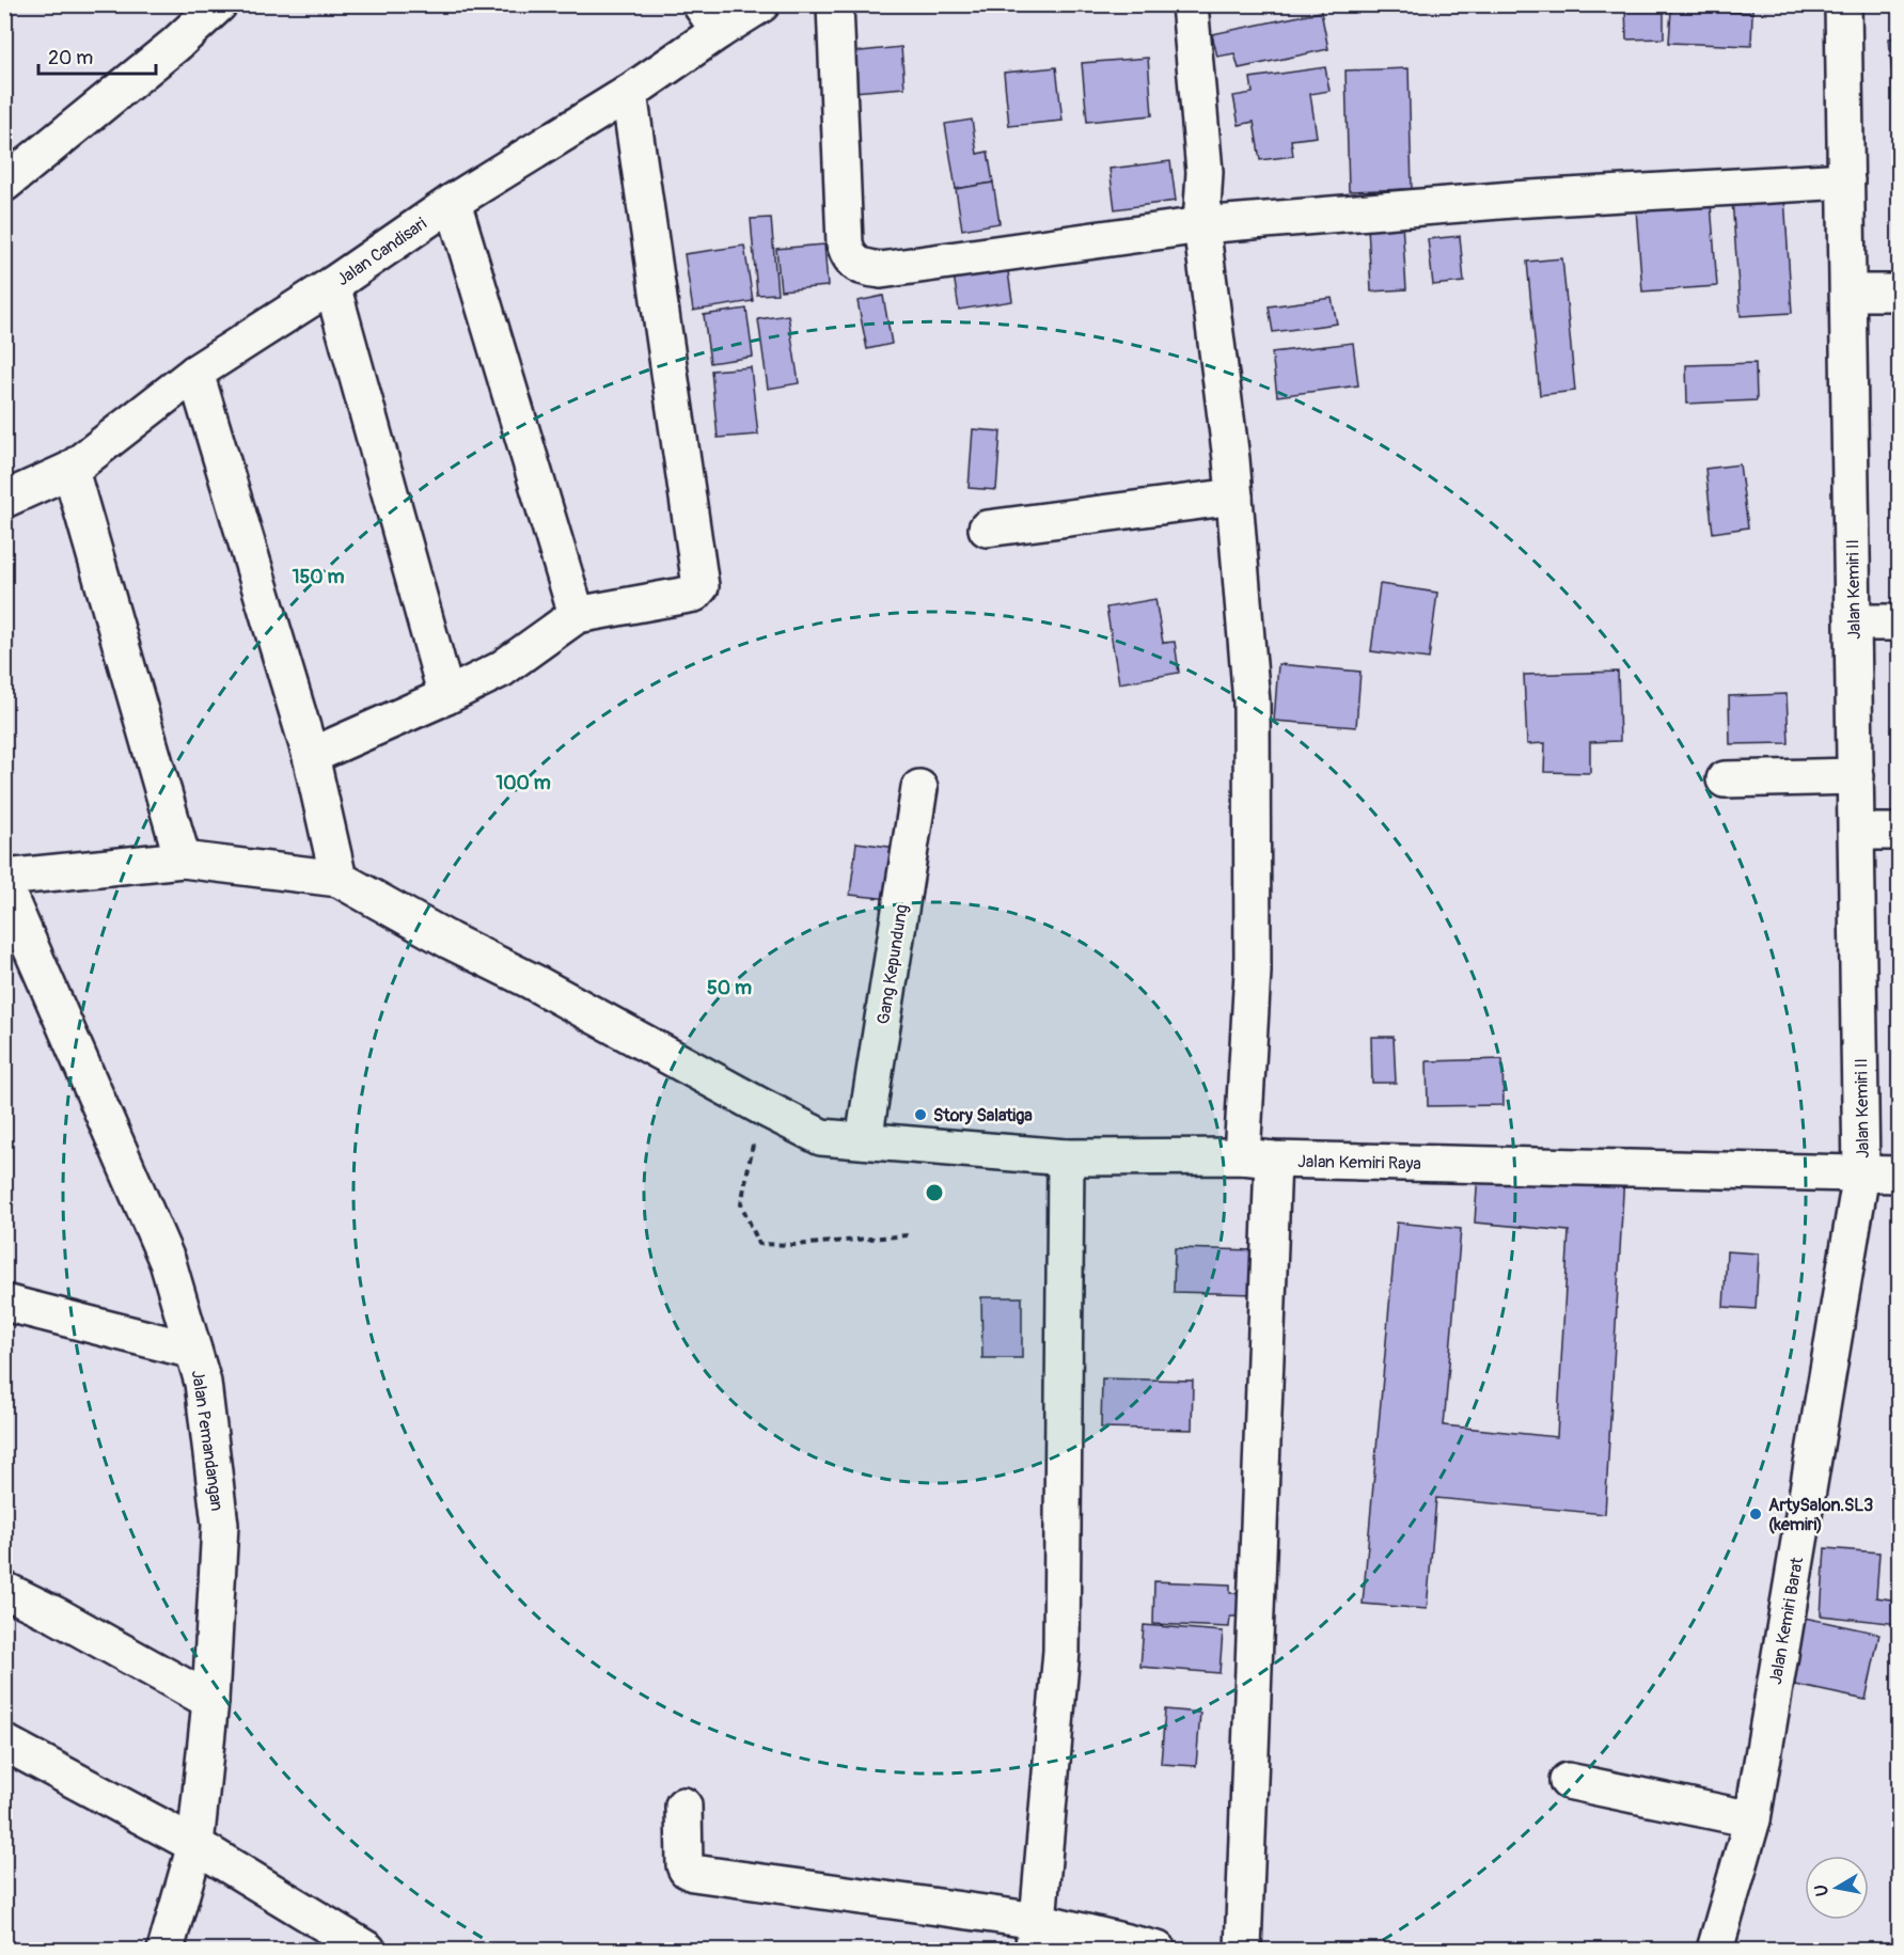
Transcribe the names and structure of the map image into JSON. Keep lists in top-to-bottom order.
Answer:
{
  "streets": {
    "street": [
      "Jalan Candisari",
      "Jalan Kemiri II",
      "Gang Kepundung",
      "Jalan Kemiri Raya",
      "Jalan Pemandangan",
      "Jalan Kemiri Barat"
    ]
  },
  "crossings": [
    ["Jalan Kemiri II", "Jalan Kemiri Raya"],
    ["Jalan Kemiri II", "Jalan Kemiri Barat"],
    ["Gang Kepundung", "Jalan Kemiri Raya"],
    ["Jalan Kemiri Raya", "Jalan Kemiri Barat"]
  ],
  "places": ["Story Salatiga", "ArtySalon.SL3 (kemiri)"],
  "scale_bar": "20 m",
  "north": "left",
  "rings": ["150 m", "100 m", "50 m"]
}
